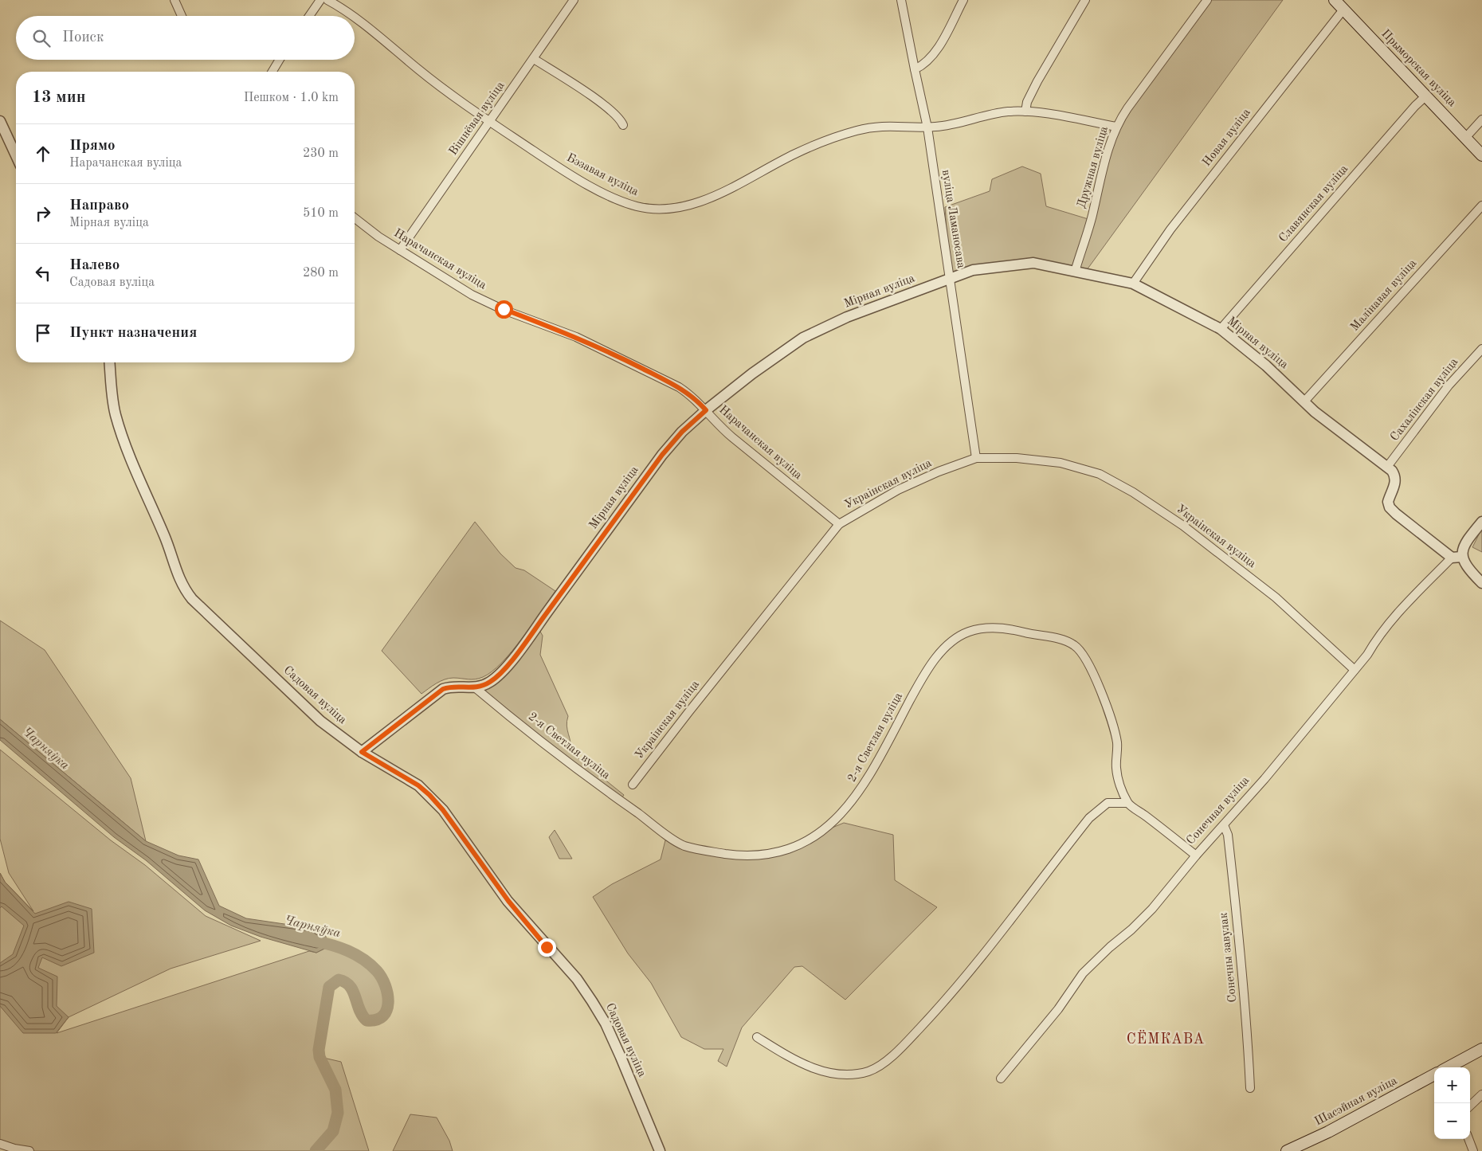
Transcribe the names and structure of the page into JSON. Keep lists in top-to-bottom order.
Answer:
{
  "streets": {
    "main road": ["Прыморская вуліца", "Шасэйная вуліца"],
    "street": [
      "Вішнёвая вуліца",
      "Новая вуліца",
      "Дружная вуліца",
      "Бэзавая вуліца",
      "Славянская вуліца",
      "вуліца Ламаносава",
      "Нарачанская вуліца",
      "Мірная вуліца",
      "Малінавая вуліца",
      "Сахалінская вуліца",
      "Украінская вуліца",
      "Садовая вуліца",
      "2-я Светлая вуліца",
      "Сонечная вуліца",
      "Сонечны завулак"
    ]
  },
  "crossings": [
    ["Прыморская вуліца", "Новая вуліца"],
    ["Прыморская вуліца", "Славянская вуліца"],
    ["Вішнёвая вуліца", "Бэзавая вуліца"],
    ["Вішнёвая вуліца", "Нарачанская вуліца"],
    ["Новая вуліца", "Мірная вуліца"],
    ["Дружная вуліца", "Бэзавая вуліца"],
    ["Дружная вуліца", "Мірная вуліца"],
    ["Бэзавая вуліца", "вуліца Ламаносава"],
    ["Славянская вуліца", "Мірная вуліца"],
    ["вуліца Ламаносава", "Мірная вуліца"],
    ["вуліца Ламаносава", "Украінская вуліца"],
    ["Нарачанская вуліца", "Мірная вуліца"],
    ["Нарачанская вуліца", "Украінская вуліца"],
    ["Мірная вуліца", "Малінавая вуліца"],
    ["Мірная вуліца", "Сахалінская вуліца"],
    ["Мірная вуліца", "2-я Светлая вуліца"],
    ["Украінская вуліца", "Сонечная вуліца"],
    ["2-я Светлая вуліца", "Сонечная вуліца"],
    ["Сонечная вуліца", "Сонечны завулак"]
  ],
  "districts": ["СЁМКАВА"],
  "water": ["Чарняўка"],
  "page": {
    "search": "Поиск",
    "heading": ["13 мин", "Пешком · 1.0 km"],
    "list": [
      ["Прямо", "Нарачанская вуліца", "230 m"],
      ["Направо", "Мірная вуліца", "510 m"],
      ["Налево", "Садовая вуліца", "280 m"],
      "Пункт назначения"
    ],
    "map_buttons": ["+", "−"]
  }
}
